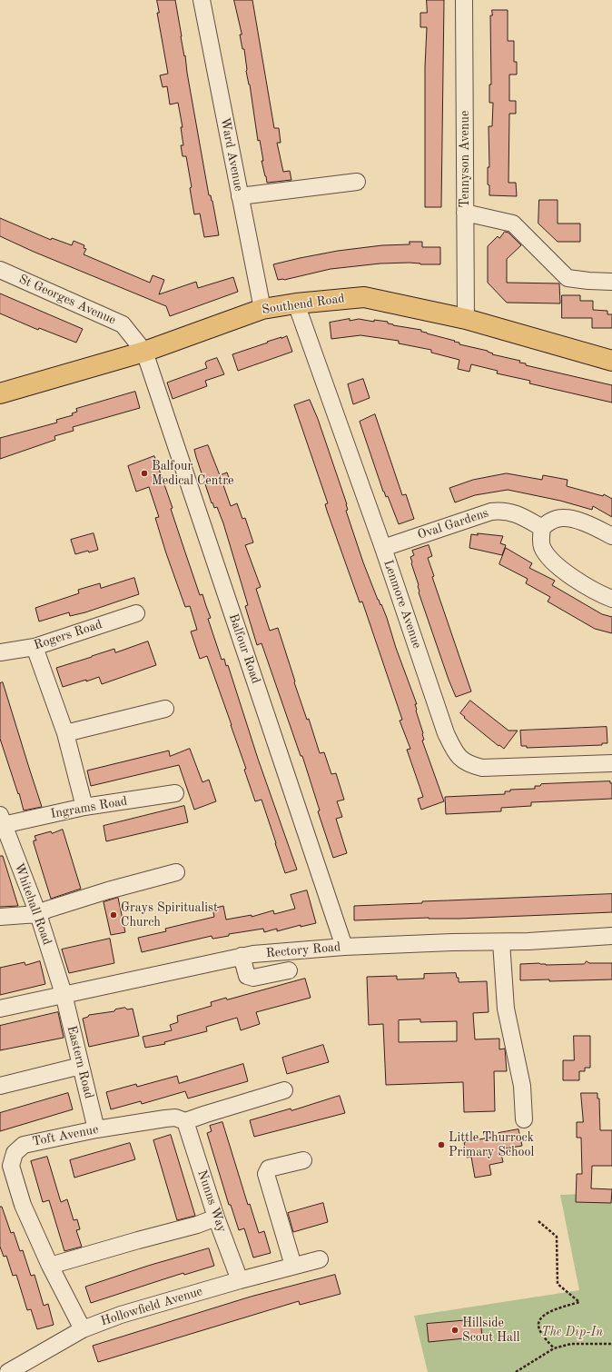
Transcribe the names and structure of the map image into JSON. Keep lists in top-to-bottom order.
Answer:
{
  "streets": {
    "main road": ["Southend Road"],
    "street": [
      "Ward Avenue",
      "Tennyson Avenue",
      "St Georges Avenue",
      "Oval Gardens",
      "Lenmore Avenue",
      "Rogers Road",
      "Balfour Road",
      "Ingrams Road",
      "Whitehall Road",
      "Rectory Road",
      "Eastern Road",
      "Toft Avenue",
      "Nunns Way",
      "Hollowfield Avenue"
    ]
  },
  "crossings": [
    ["Ward Avenue", "Southend Road"],
    ["Tennyson Avenue", "Southend Road"],
    ["St Georges Avenue", "Southend Road"],
    ["St Georges Avenue", "Balfour Road"],
    ["Southend Road", "Lenmore Avenue"],
    ["Southend Road", "Balfour Road"],
    ["Oval Gardens", "Lenmore Avenue"],
    ["Balfour Road", "Rectory Road"],
    ["Ingrams Road", "Whitehall Road"],
    ["Whitehall Road", "Rectory Road"],
    ["Whitehall Road", "Eastern Road"],
    ["Rectory Road", "Eastern Road"],
    ["Eastern Road", "Toft Avenue"],
    ["Toft Avenue", "Nunns Way"],
    ["Toft Avenue", "Hollowfield Avenue"],
    ["Nunns Way", "Hollowfield Avenue"]
  ],
  "parks": ["The Dip-In"],
  "places": [
    "Balfour Medical Centre",
    "Grays Spiritualist Church",
    "Little Thurrock Primary School",
    "Hillside Scout Hall"
  ]
}
